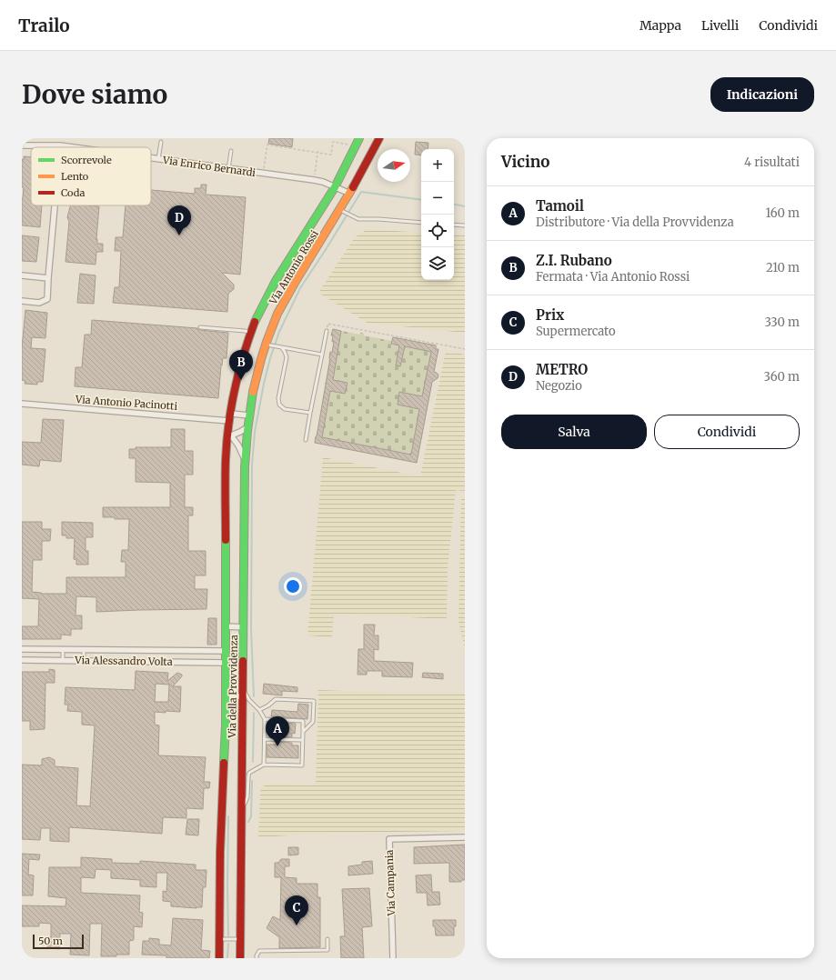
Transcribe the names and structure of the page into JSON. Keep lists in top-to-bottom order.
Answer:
{
  "streets": {
    "main road": ["Via Antonio Rossi", "Via della Provvidenza"],
    "street": [
      "Via Enrico Bernardi",
      "Via Antonio Pacinotti",
      "Via Alessandro Volta",
      "Via Campania"
    ]
  },
  "crossings": [
    ["Via Enrico Bernardi", "Via Antonio Rossi"],
    ["Via Antonio Rossi", "Via Antonio Pacinotti"],
    ["Via Antonio Rossi", "Via della Provvidenza"],
    ["Via Antonio Pacinotti", "Via della Provvidenza"],
    ["Via Alessandro Volta", "Via della Provvidenza"]
  ],
  "legend": ["Scorrevole", "Lento", "Coda"],
  "scale_bar": "50 m",
  "north": "right",
  "page": {
    "header": "Trailo",
    "nav": ["Mappa", "Livelli", "Condividi"],
    "buttons": [
      "Indicazioni",
      ["Salva", "Condividi"]
    ],
    "title": "Dove siamo",
    "heading": ["Vicino", "4 risultati"],
    "map_buttons": ["+", "−"],
    "list": [
      {
        "mark": "A",
        "name": "Tamoil",
        "note": "Distributore · Via della Provvidenza",
        "value": "160 m"
      },
      {
        "mark": "B",
        "name": "Z.I. Rubano",
        "note": "Fermata · Via Antonio Rossi",
        "value": "210 m"
      },
      {
        "mark": "C",
        "name": "Prix",
        "note": "Supermercato",
        "value": "330 m"
      },
      {
        "mark": "D",
        "name": "METRO",
        "note": "Negozio",
        "value": "360 m"
      }
    ],
    "pins": [
      "D",
      "B",
      "A",
      "C"
    ],
    "scale": "50 m"
  }
}
